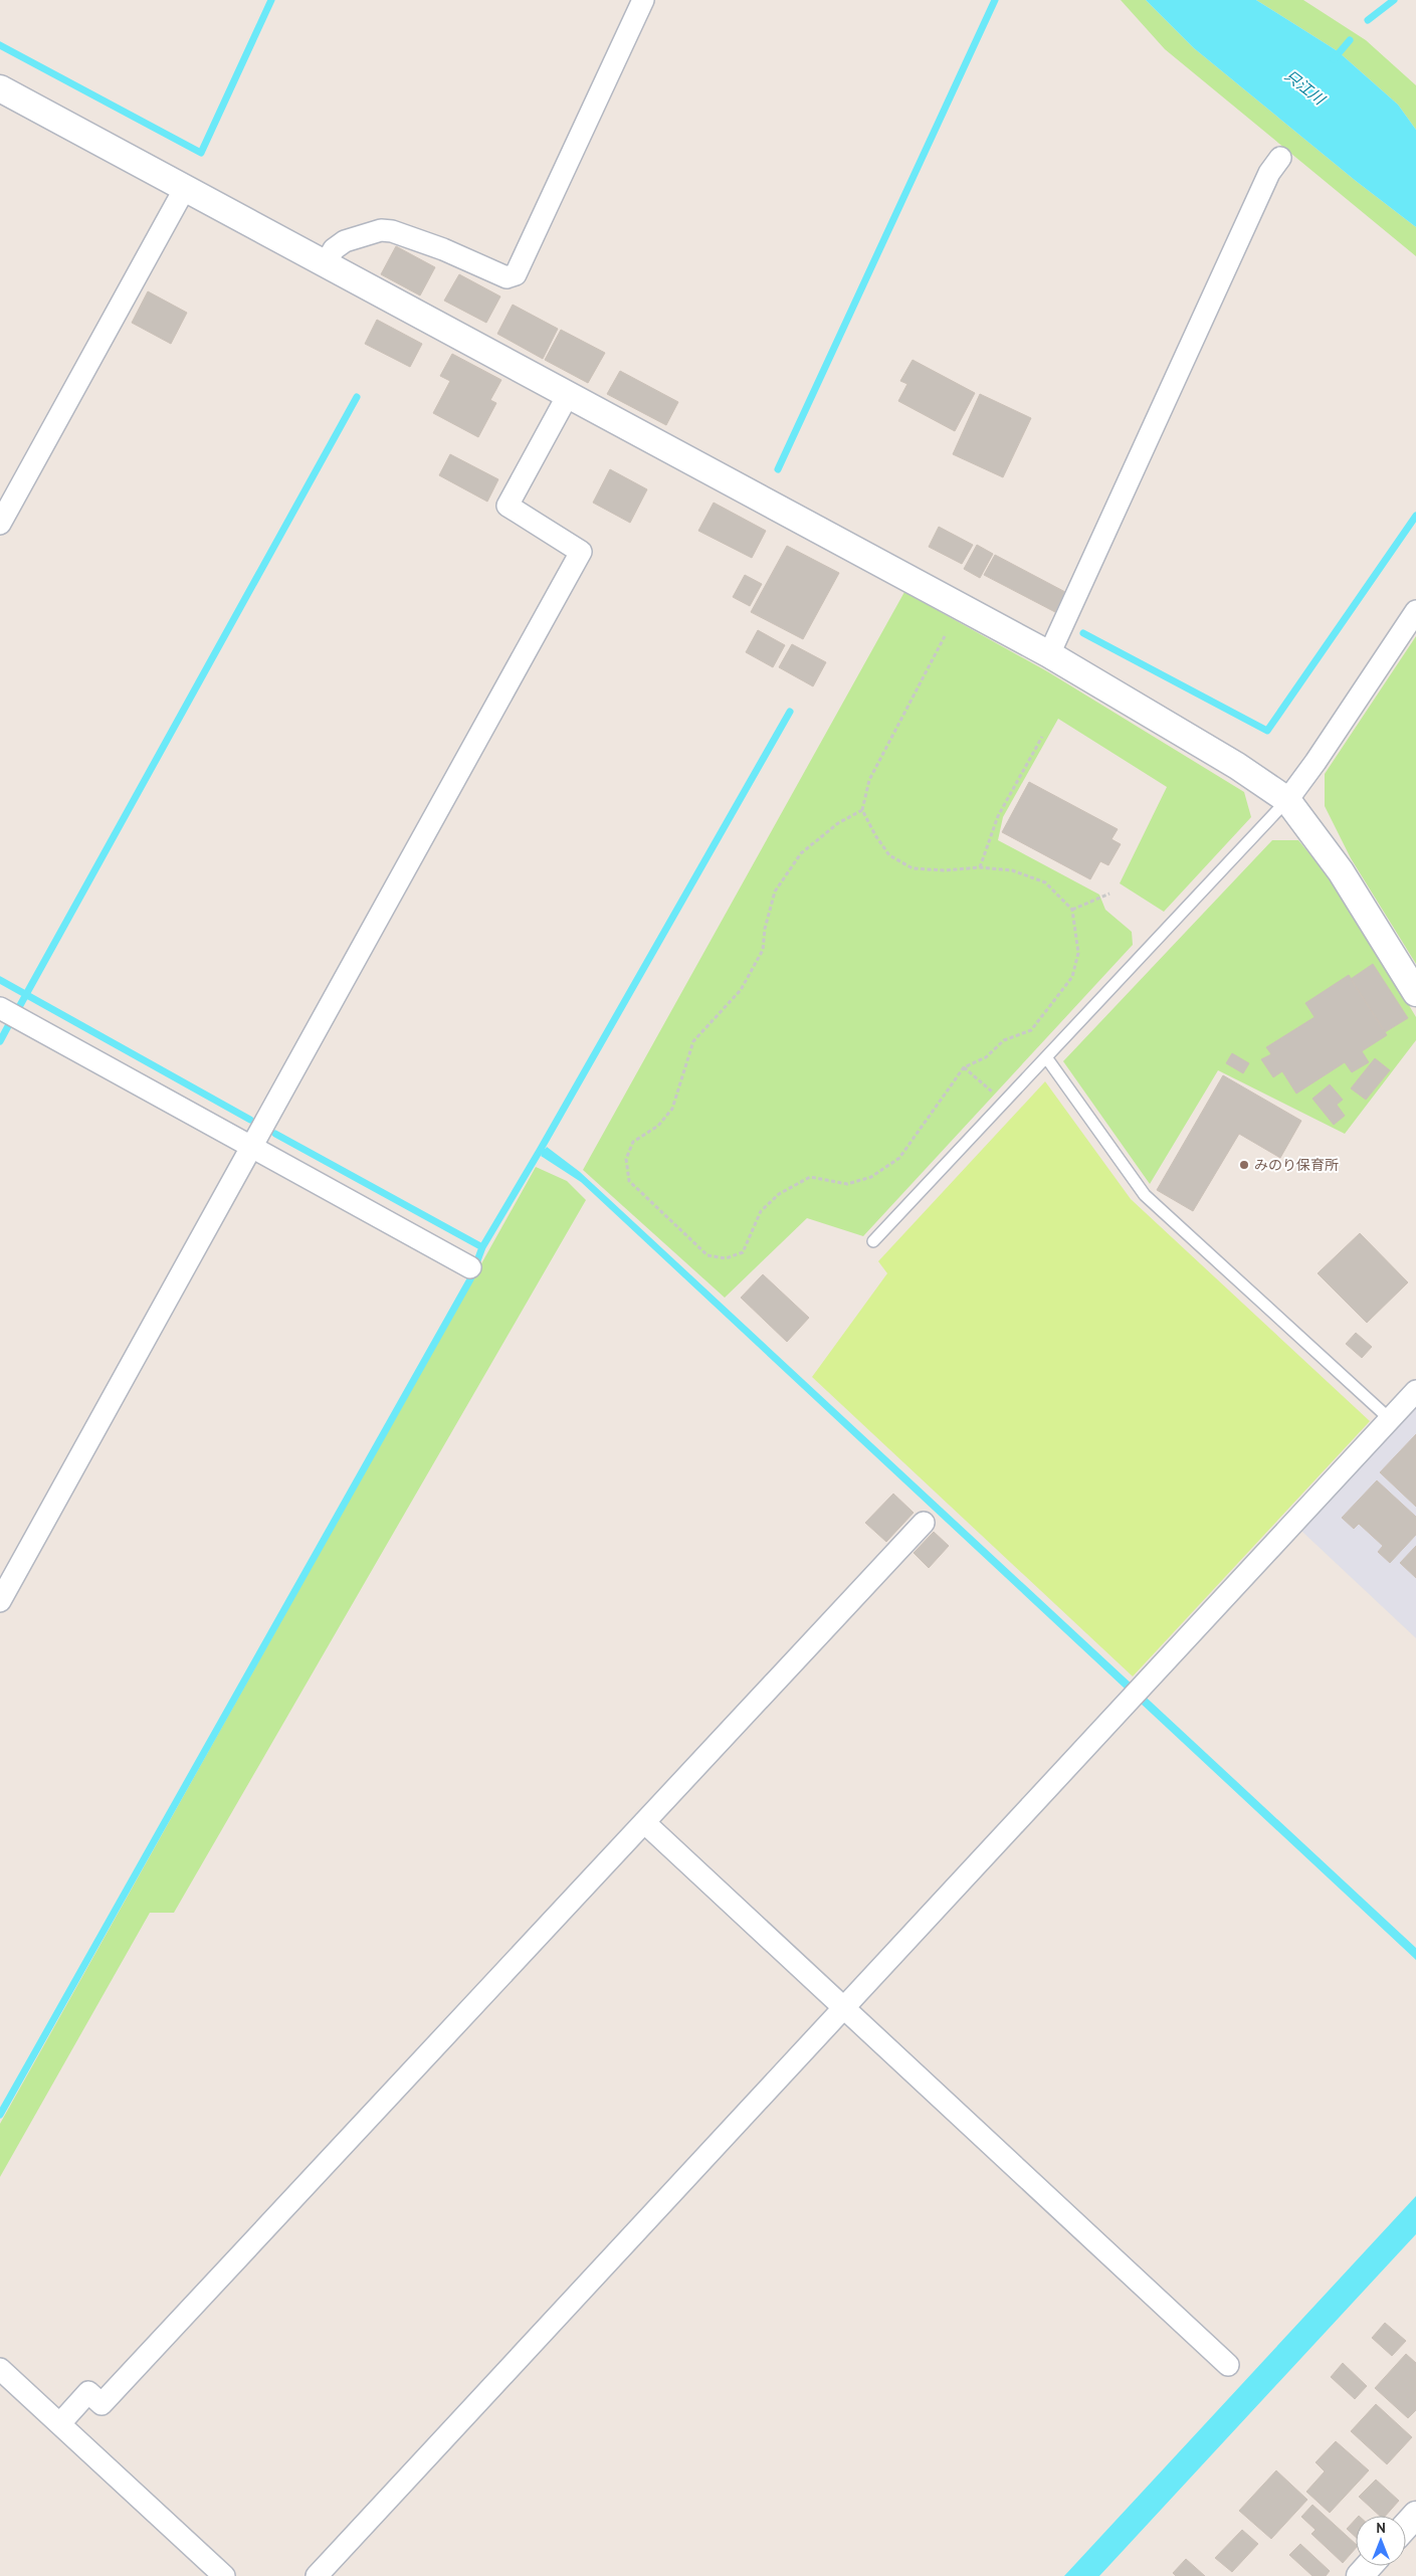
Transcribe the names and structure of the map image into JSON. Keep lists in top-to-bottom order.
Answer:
{
  "water": ["只江川"],
  "places": ["みのり保育所"],
  "north": "top"
}
